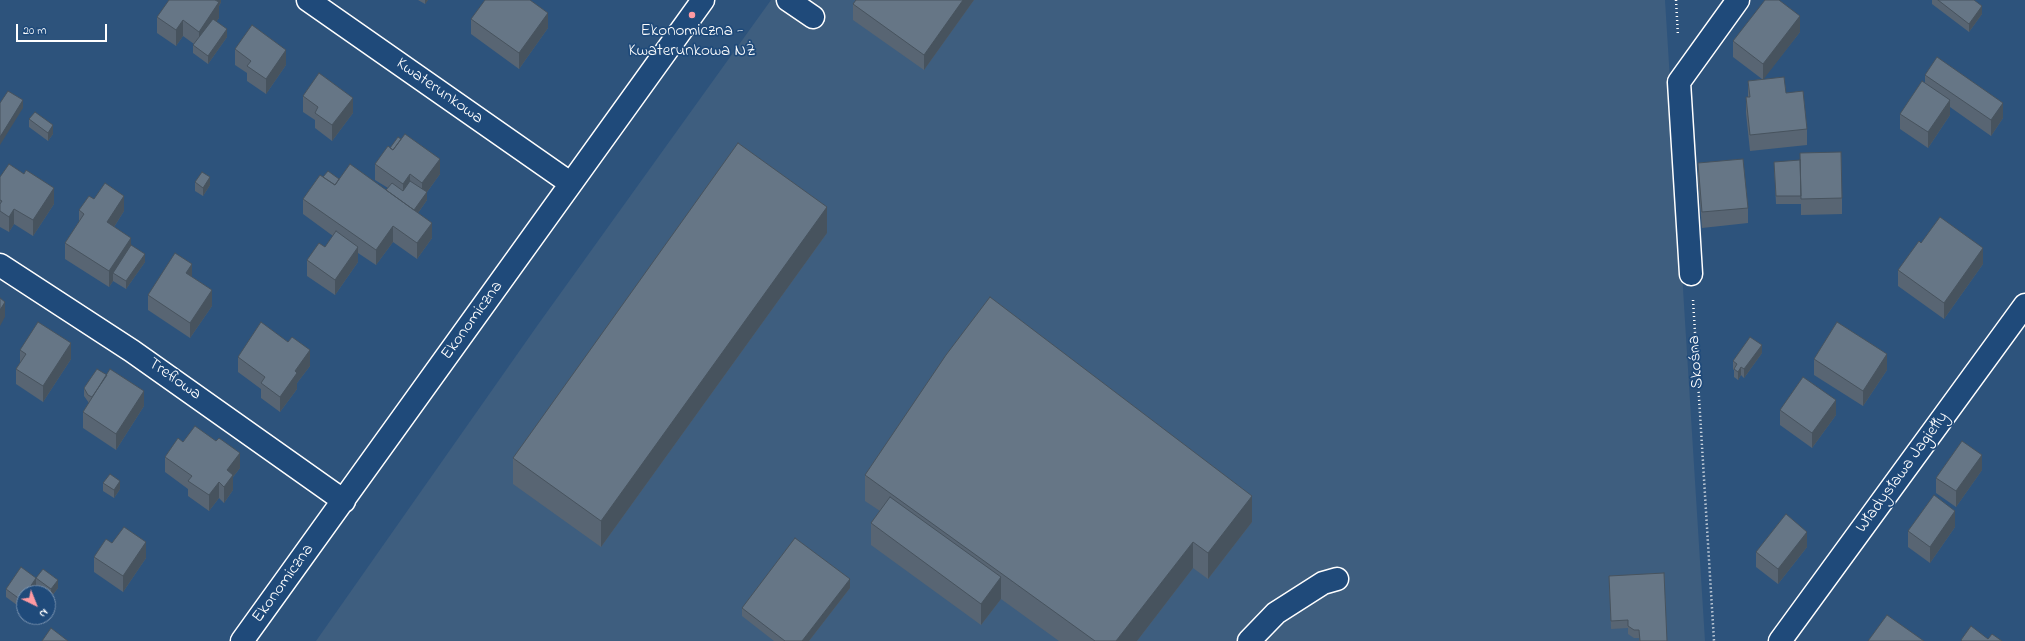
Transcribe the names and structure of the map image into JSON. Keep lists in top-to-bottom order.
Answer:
{
  "streets": {
    "street": [
      "Kwaterunkowa",
      "Ekonomiczna",
      "Treflowa",
      "Władysława Jagiełły"
    ],
    "path": ["Skośna"]
  },
  "crossings": [
    ["Kwaterunkowa", "Ekonomiczna"],
    ["Ekonomiczna", "Treflowa"]
  ],
  "places": ["Ekonomiczna - Kwaterunkowa NŻ"],
  "scale_bar": "20 m",
  "north": "bottom right"
}
